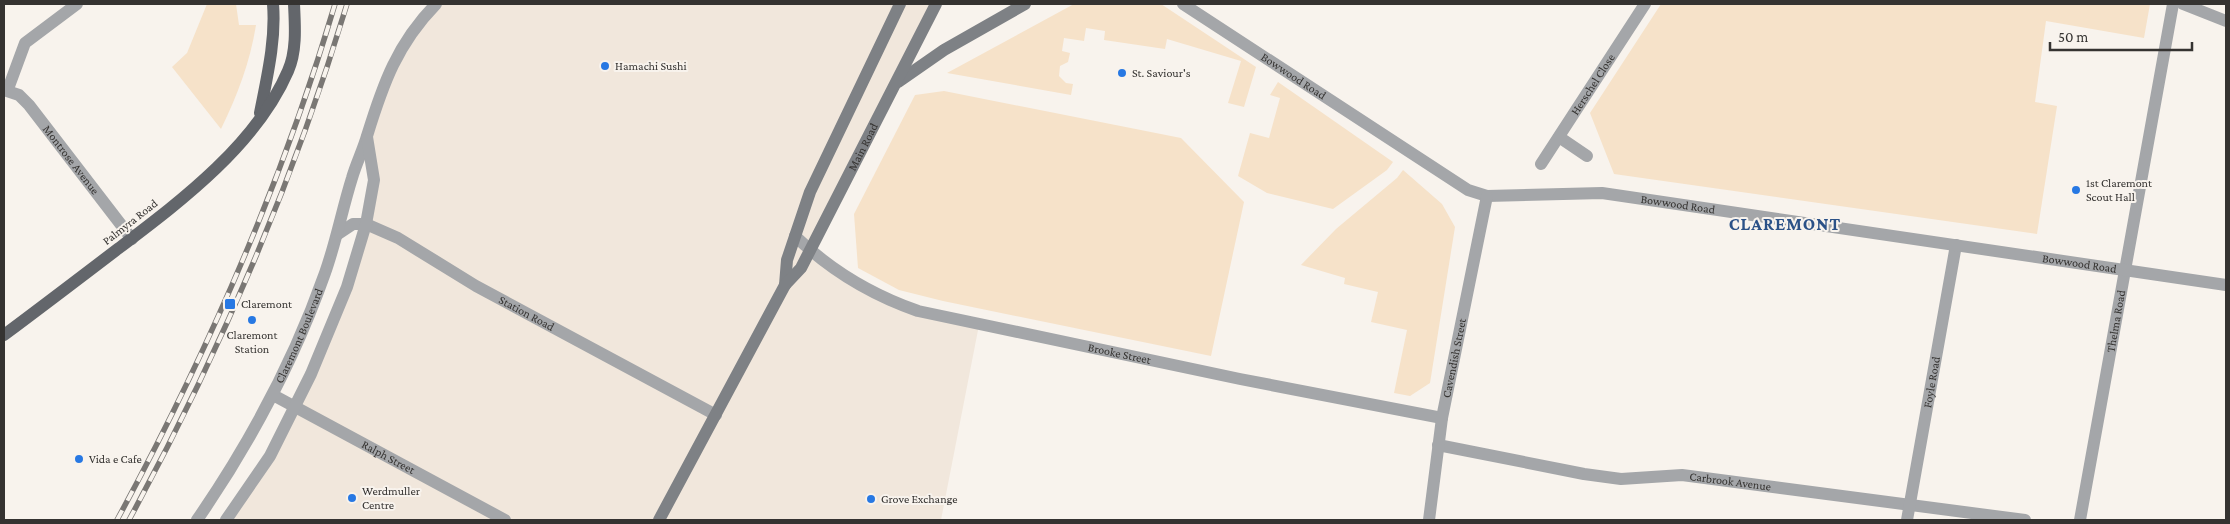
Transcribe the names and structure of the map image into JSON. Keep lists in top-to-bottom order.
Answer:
{
  "streets": {
    "main road": ["Main Road", "Palmyra Road"],
    "street": [
      "Bowwood Road",
      "Herschel Close",
      "Montrose Avenue",
      "Station Road",
      "Thelma Road",
      "Claremont Boulevard",
      "Brooke Street",
      "Cavendish Street",
      "Foyle Road",
      "Ralph Street",
      "Carbrook Avenue"
    ]
  },
  "crossings": [
    ["Bowwood Road", "Thelma Road"],
    ["Bowwood Road", "Cavendish Street"],
    ["Bowwood Road", "Foyle Road"],
    ["Main Road", "Station Road"],
    ["Main Road", "Brooke Street"],
    ["Montrose Avenue", "Palmyra Road"],
    ["Station Road", "Claremont Boulevard"],
    ["Claremont Boulevard", "Ralph Street"],
    ["Brooke Street", "Cavendish Street"],
    ["Cavendish Street", "Carbrook Avenue"],
    ["Foyle Road", "Carbrook Avenue"]
  ],
  "districts": ["CLAREMONT"],
  "places": {
    "other": [
      "Hamachi Sushi",
      "St. Saviour's",
      "1st Claremont Scout Hall",
      "Claremont Station",
      "Vida e Cafe",
      "Werdmuller Centre",
      "Grove Exchange"
    ],
    "transit": ["Claremont"]
  },
  "scale_bar": "50 m"
}
